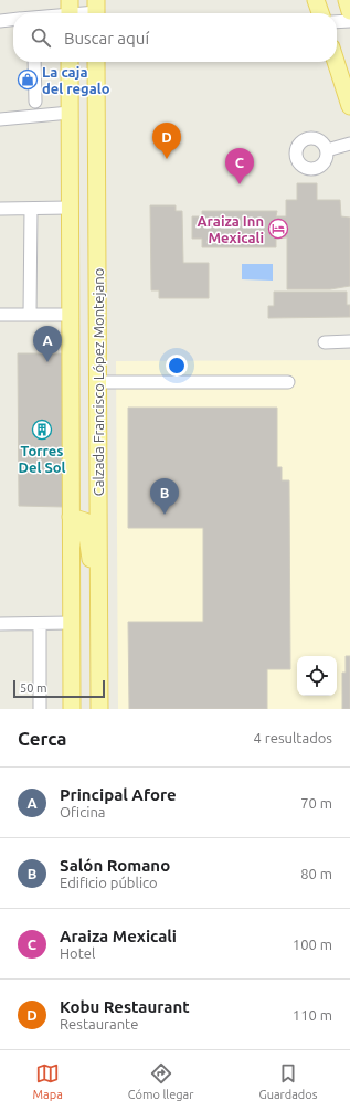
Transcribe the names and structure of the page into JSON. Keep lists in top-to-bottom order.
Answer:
{
  "streets": {
    "main road": ["Calzada Francisco López Montejano"]
  },
  "places": {
    "shop": ["La caja del regalo"],
    "hotel": ["Araiza Inn Mexicali"],
    "building": ["Torres Del Sol"]
  },
  "scale_bar": "50 m",
  "page": {
    "search": "Buscar aquí",
    "pins": [
      "D",
      "C",
      "A",
      "B"
    ],
    "scale": "50 m",
    "heading": ["Cerca", "4 resultados"],
    "list": [
      {
        "mark": "A",
        "name": "Principal Afore",
        "note": "Oficina",
        "value": "70 m"
      },
      {
        "mark": "B",
        "name": "Salón Romano",
        "note": "Edificio público",
        "value": "80 m"
      },
      {
        "mark": "C",
        "name": "Araiza Mexicali",
        "note": "Hotel",
        "value": "100 m"
      },
      {
        "mark": "D",
        "name": "Kobu Restaurant",
        "note": "Restaurante",
        "value": "110 m"
      }
    ],
    "nav": ["Mapa", "Cómo llegar", "Guardados"]
  }
}
